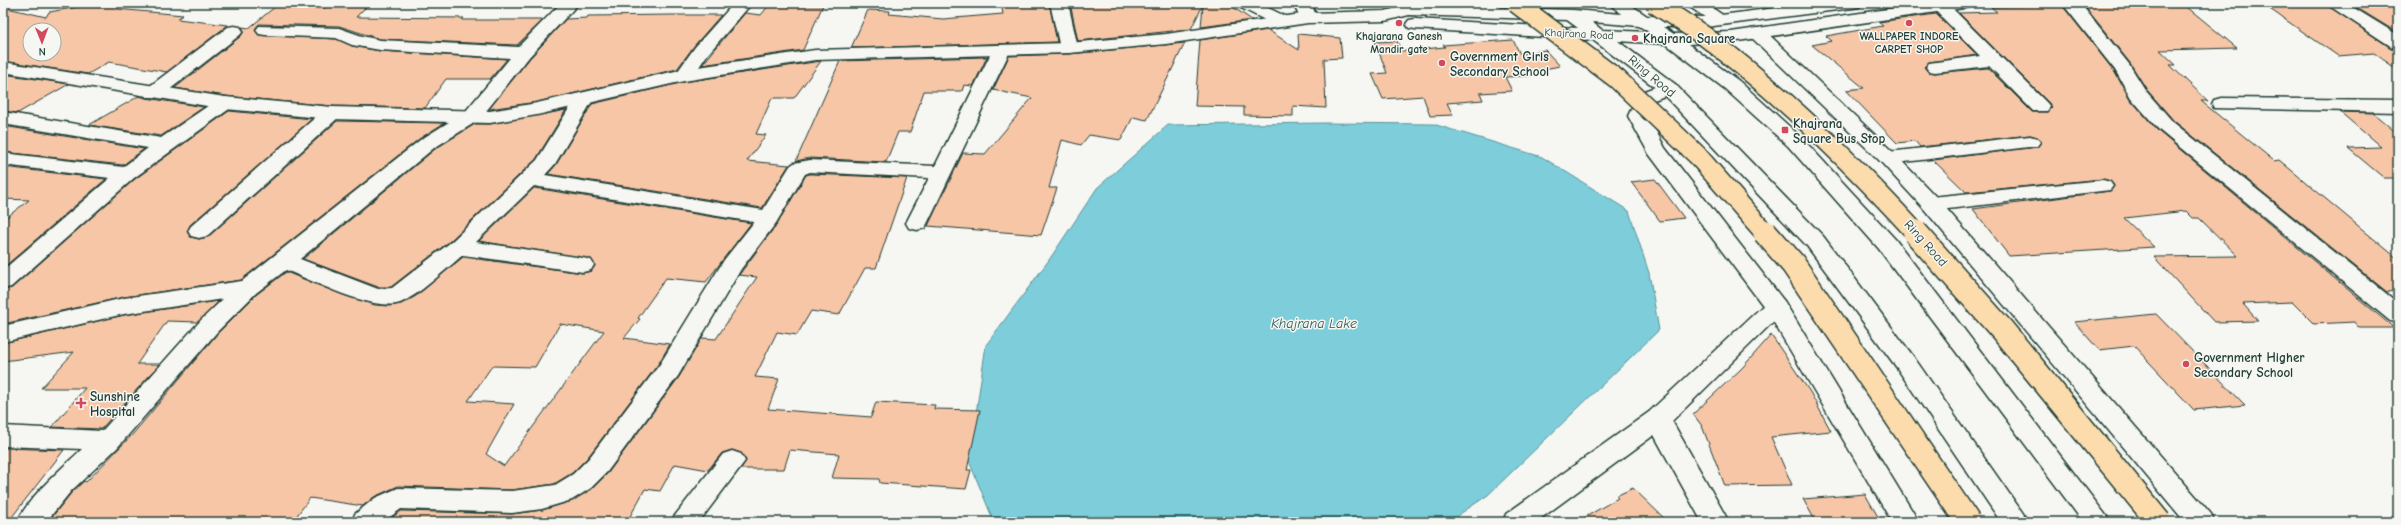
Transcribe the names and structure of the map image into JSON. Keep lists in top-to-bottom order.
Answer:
{
  "streets": {
    "main road": ["Ring Road"],
    "street": ["Khajrana Road"]
  },
  "crossings": [
    ["Khajrana Road", "Ring Road"]
  ],
  "water": ["Khajrana Lake"],
  "places": {
    "other": [
      "Khajarana Ganesh Mandir gate",
      "WALLPAPER INDORE CARPET SHOP",
      "Khajrana Square",
      "Government Girls Secondary School",
      "Government Higher Secondary School"
    ],
    "transit": ["Khajrana Square Bus Stop"],
    "health": ["Sunshine Hospital"]
  },
  "north": "bottom"
}
